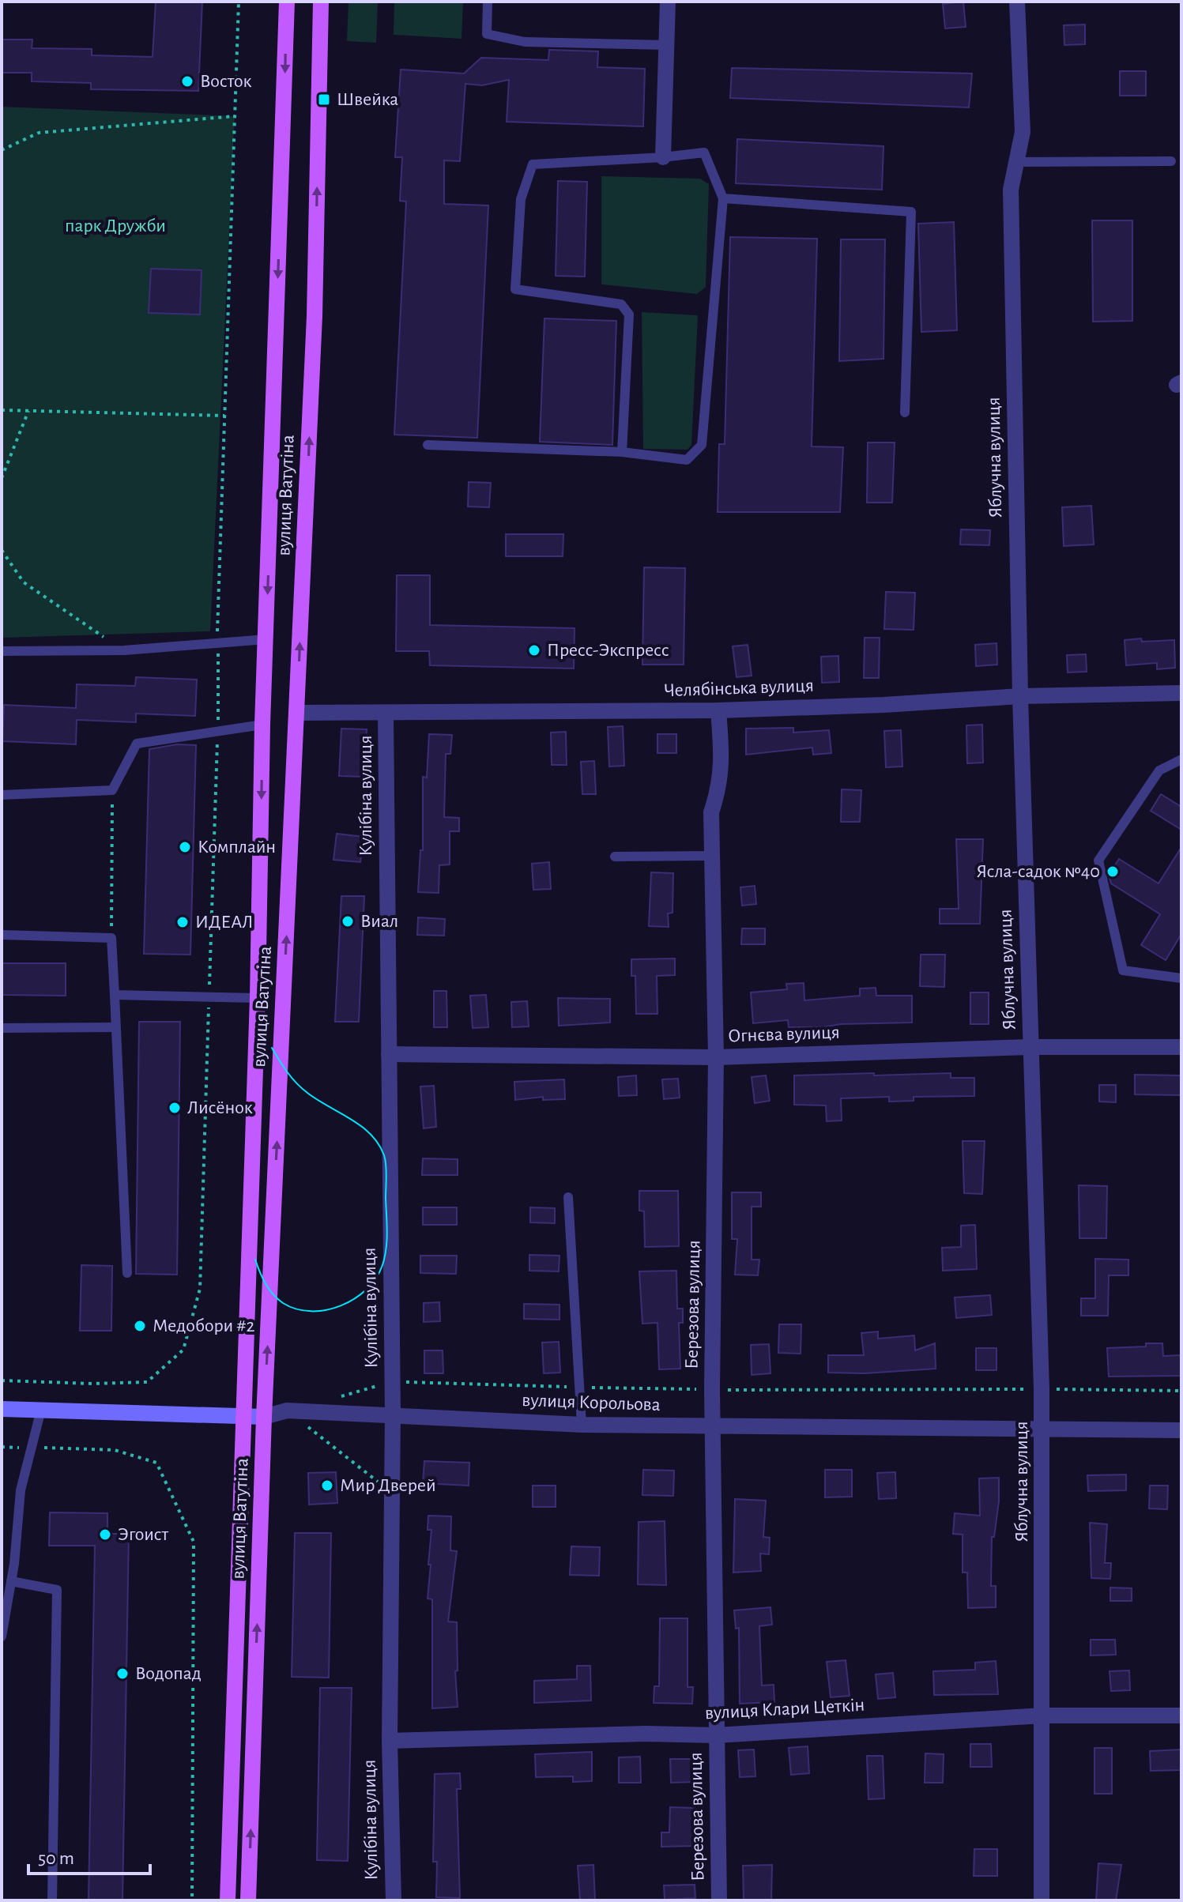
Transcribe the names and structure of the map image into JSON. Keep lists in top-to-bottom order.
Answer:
{
  "streets": {
    "main road": ["вулиця Ватутіна"],
    "street": [
      "Яблучна вулиця",
      "Челябінська вулиця",
      "Кулібіна вулиця",
      "Огнєва вулиця",
      "Березова вулиця",
      "вулиця Корольова",
      "вулиця Клари Цеткін"
    ]
  },
  "crossings": [
    ["Яблучна вулиця", "Челябінська вулиця"],
    ["Яблучна вулиця", "Огнєва вулиця"],
    ["Яблучна вулиця", "вулиця Корольова"],
    ["Яблучна вулиця", "вулиця Клари Цеткін"],
    ["вулиця Ватутіна", "Челябінська вулиця"],
    ["вулиця Ватутіна", "вулиця Корольова"],
    ["Челябінська вулиця", "Кулібіна вулиця"],
    ["Челябінська вулиця", "Березова вулиця"],
    ["Кулібіна вулиця", "Огнєва вулиця"],
    ["Кулібіна вулиця", "вулиця Корольова"],
    ["Кулібіна вулиця", "вулиця Клари Цеткін"],
    ["Огнєва вулиця", "Березова вулиця"],
    ["Березова вулиця", "вулиця Корольова"],
    ["Березова вулиця", "вулиця Клари Цеткін"]
  ],
  "parks": ["парк Дружби"],
  "places": {
    "other": [
      "Восток",
      "Пресс-Экспресс",
      "Комплайн",
      "Ясла-садок №40",
      "Виал",
      "ИДЕАЛ",
      "Лисёнок",
      "Медобори #2",
      "Мир Дверей",
      "Эгоист",
      "Водопад"
    ],
    "transit": ["Швейка"]
  },
  "scale_bar": "50 m"
}
